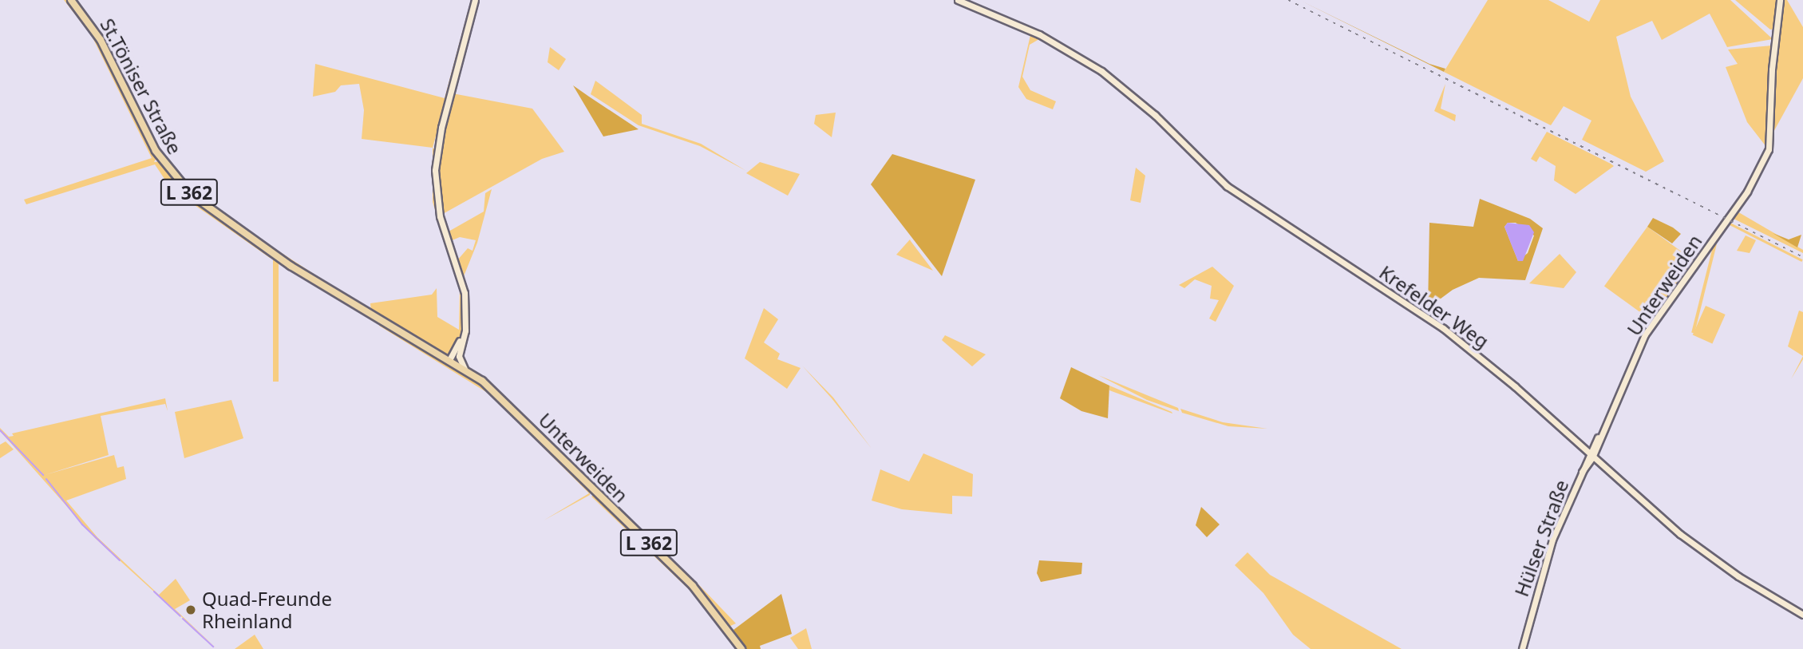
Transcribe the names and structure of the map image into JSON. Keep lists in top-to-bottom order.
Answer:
{
  "streets": {
    "main road": ["St.Töniser Straße", "L 362", "Unterweiden"],
    "street": ["Krefelder Weg", "Hülser Straße"]
  },
  "crossings": [
    ["St.Töniser Straße", "Unterweiden"],
    ["Unterweiden", "Krefelder Weg"],
    ["Unterweiden", "Hülser Straße"],
    ["Krefelder Weg", "Hülser Straße"]
  ],
  "places": ["Quad-Freunde Rheinland"]
}
